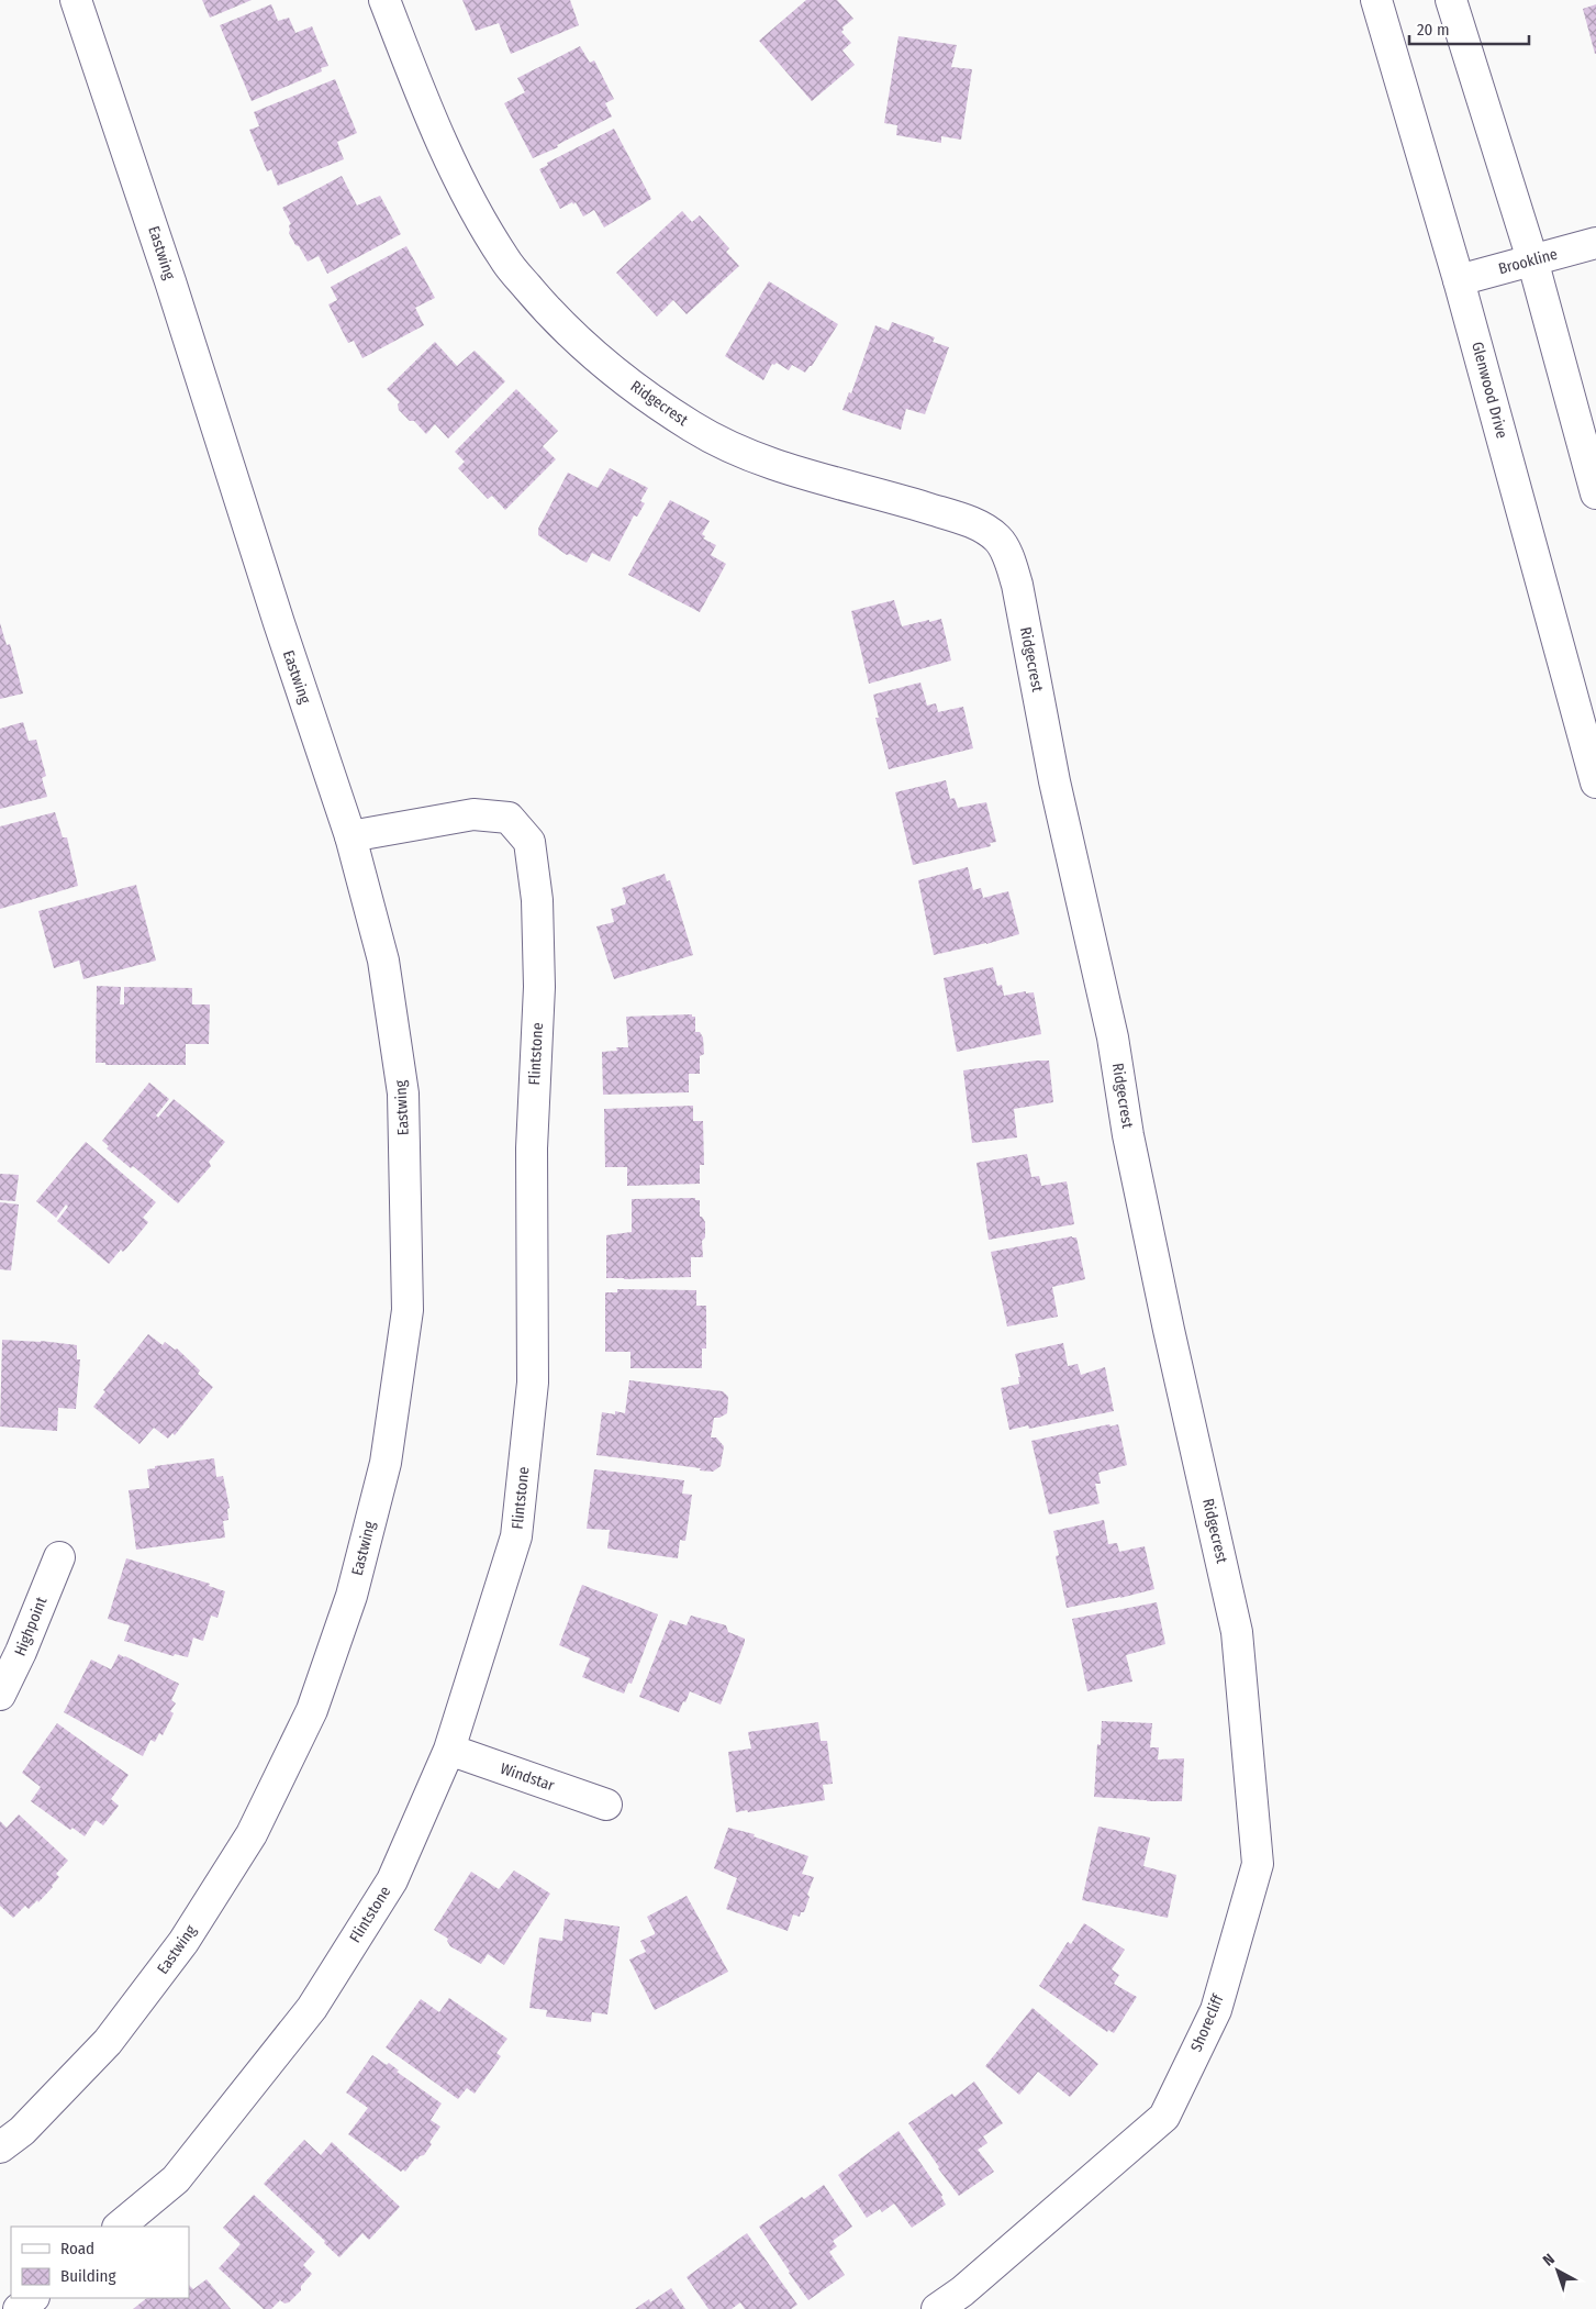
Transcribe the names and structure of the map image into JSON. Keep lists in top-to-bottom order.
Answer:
{
  "streets": {
    "street": [
      "Eastwing",
      "Brookline",
      "Glenwood Drive",
      "Ridgecrest",
      "Flintstone",
      "Highpoint",
      "Windstar",
      "Shorecliff"
    ]
  },
  "crossings": [
    ["Eastwing", "Flintstone"],
    ["Brookline", "Glenwood Drive"],
    ["Ridgecrest", "Shorecliff"],
    ["Flintstone", "Windstar"]
  ],
  "legend": ["Road", "Building"],
  "scale_bar": "20 m",
  "north": "top left"
}
